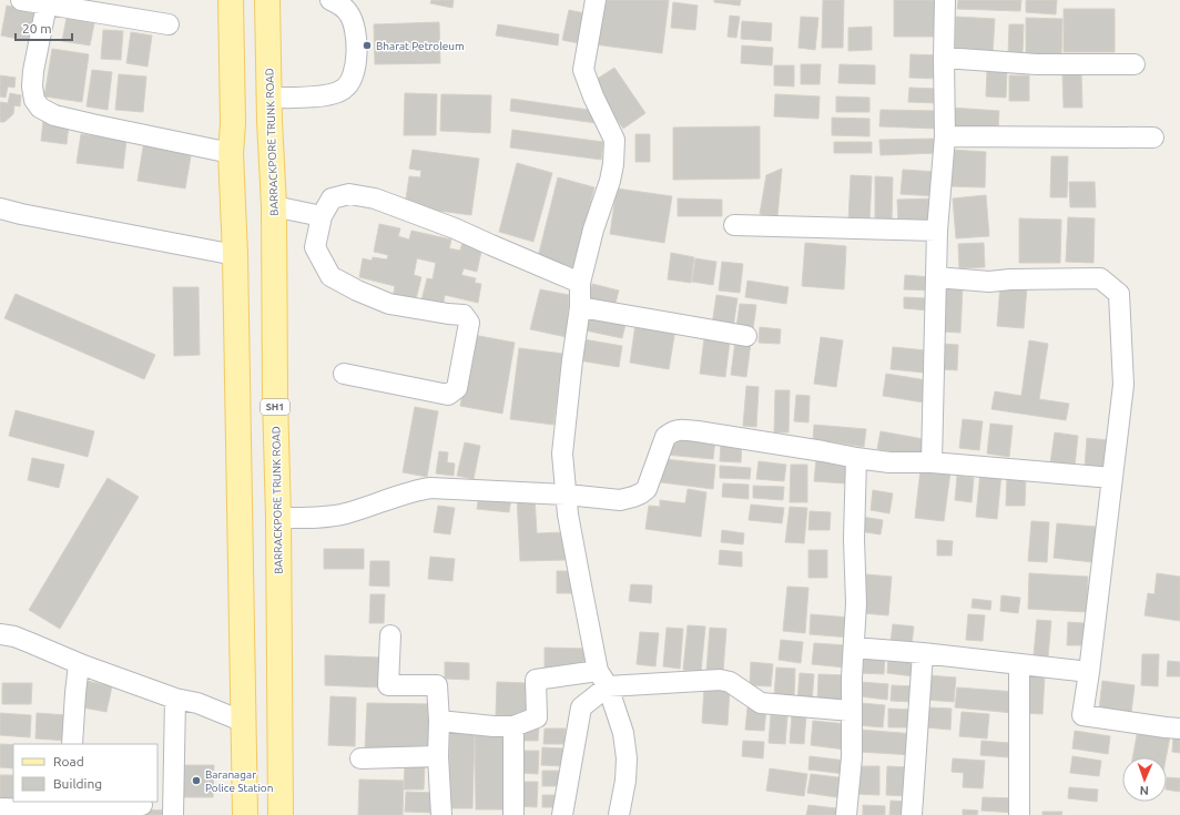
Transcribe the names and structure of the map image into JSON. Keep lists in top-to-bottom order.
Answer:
{
  "streets": {
    "main road": ["BARRACKPORE TRUNK ROAD", "SH1"]
  },
  "places": ["Bharat Petroleum", "Baranagar Police Station"],
  "legend": ["Road", "Building"],
  "scale_bar": "20 m",
  "north": "bottom"
}
